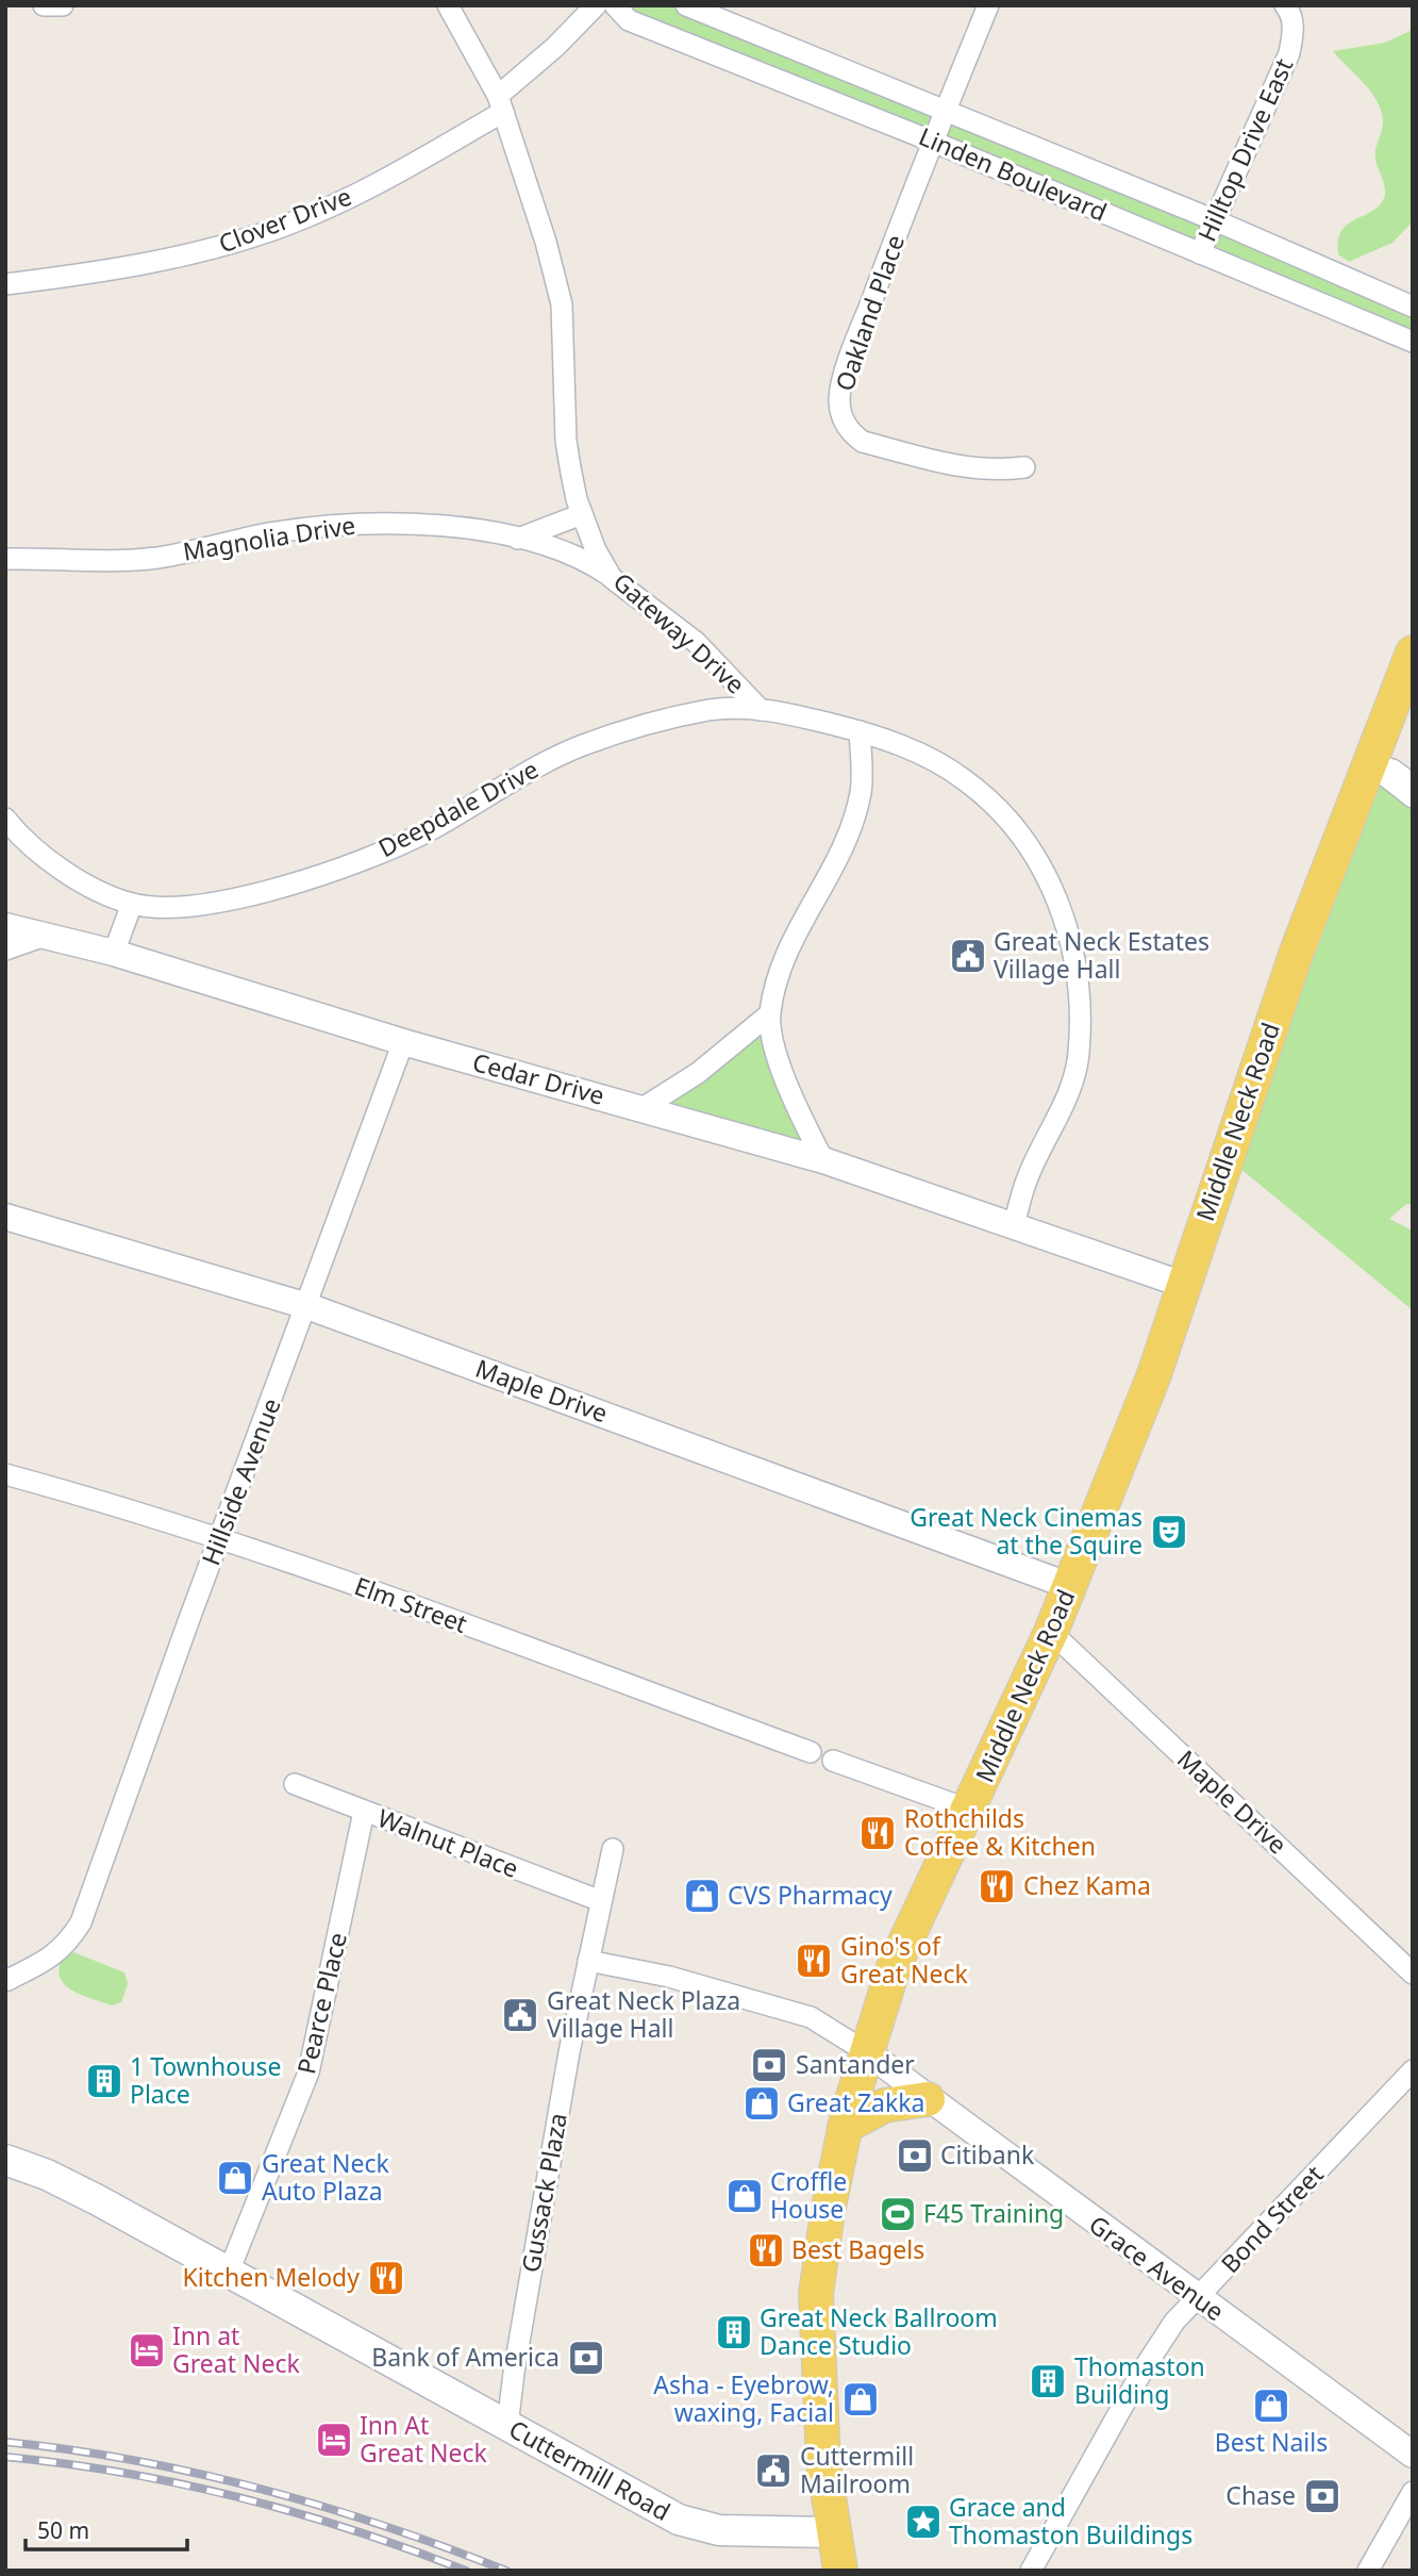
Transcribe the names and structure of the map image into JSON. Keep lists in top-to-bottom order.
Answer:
{
  "streets": {
    "main road": ["Middle Neck Road", "Cuttermill Road"],
    "street": [
      "Hilltop Drive East",
      "Linden Boulevard",
      "Clover Drive",
      "Oakland Place",
      "Magnolia Drive",
      "Gateway Drive",
      "Deepdale Drive",
      "Cedar Drive",
      "Maple Drive",
      "Hillside Avenue",
      "Elm Street",
      "Walnut Place",
      "Pearce Place",
      "Gussack Plaza",
      "Bond Street",
      "Grace Avenue"
    ]
  },
  "crossings": [
    ["Hilltop Drive East", "Linden Boulevard"],
    ["Linden Boulevard", "Oakland Place"],
    ["Clover Drive", "Gateway Drive"],
    ["Magnolia Drive", "Gateway Drive"],
    ["Gateway Drive", "Deepdale Drive"],
    ["Gateway Drive", "Cedar Drive"],
    ["Cedar Drive", "Middle Neck Road"],
    ["Cedar Drive", "Hillside Avenue"],
    ["Middle Neck Road", "Maple Drive"],
    ["Middle Neck Road", "Grace Avenue"],
    ["Middle Neck Road", "Cuttermill Road"],
    ["Maple Drive", "Hillside Avenue"],
    ["Hillside Avenue", "Elm Street"],
    ["Walnut Place", "Pearce Place"],
    ["Walnut Place", "Gussack Plaza"],
    ["Pearce Place", "Cuttermill Road"],
    ["Gussack Plaza", "Cuttermill Road"],
    ["Bond Street", "Grace Avenue"]
  ],
  "places": {
    "public building": ["Great Neck Estates Village Hall", "Great Neck Plaza Village Hall", "Cuttermill Mailroom"],
    "theatre": ["Great Neck Cinemas at the Squire"],
    "restaurant": [
      "Rothchilds Coffee & Kitchen",
      "Chez Kama",
      "Gino's of Great Neck",
      "Best Bagels",
      "Kitchen Melody"
    ],
    "shop": [
      "CVS Pharmacy",
      "Great Zakka",
      "Great Neck Auto Plaza",
      "Croffle House",
      "Asha - Eyebrow, waxing, Facial",
      "Best Nails"
    ],
    "bank": [
      "Santander",
      "Citibank",
      "Bank of America",
      "Chase"
    ],
    "building": ["1 Townhouse Place", "Great Neck Ballroom Dance Studio", "Thomaston Building"],
    "sports": ["F45 Training"],
    "hotel": ["Inn at Great Neck", "Inn At Great Neck"],
    "place": ["Grace and Thomaston Buildings"]
  },
  "scale_bar": "50 m"
}
